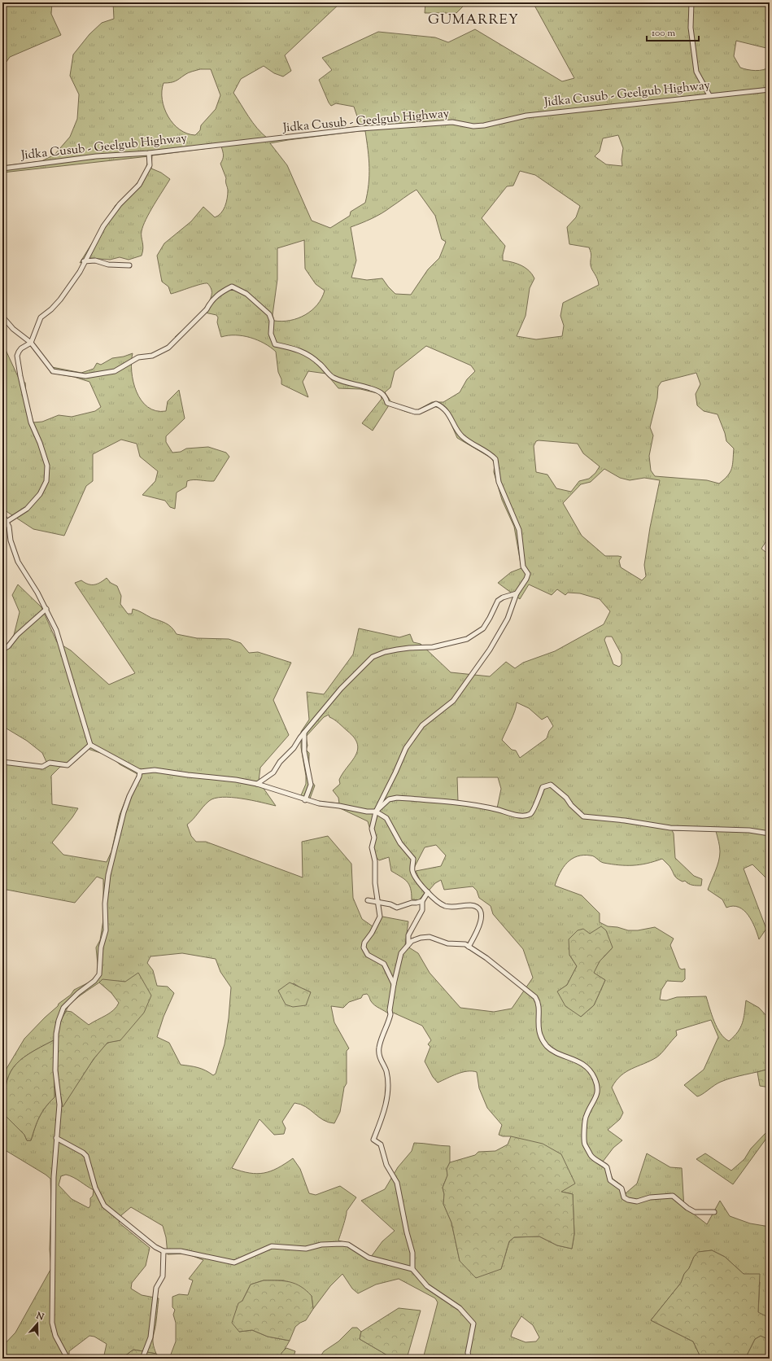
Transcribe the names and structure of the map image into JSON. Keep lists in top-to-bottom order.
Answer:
{
  "streets": {
    "street": ["Jidka Cusub - Geelgub Highway"]
  },
  "districts": ["GUMARREY"],
  "scale_bar": "100 m",
  "north": "top"
}
